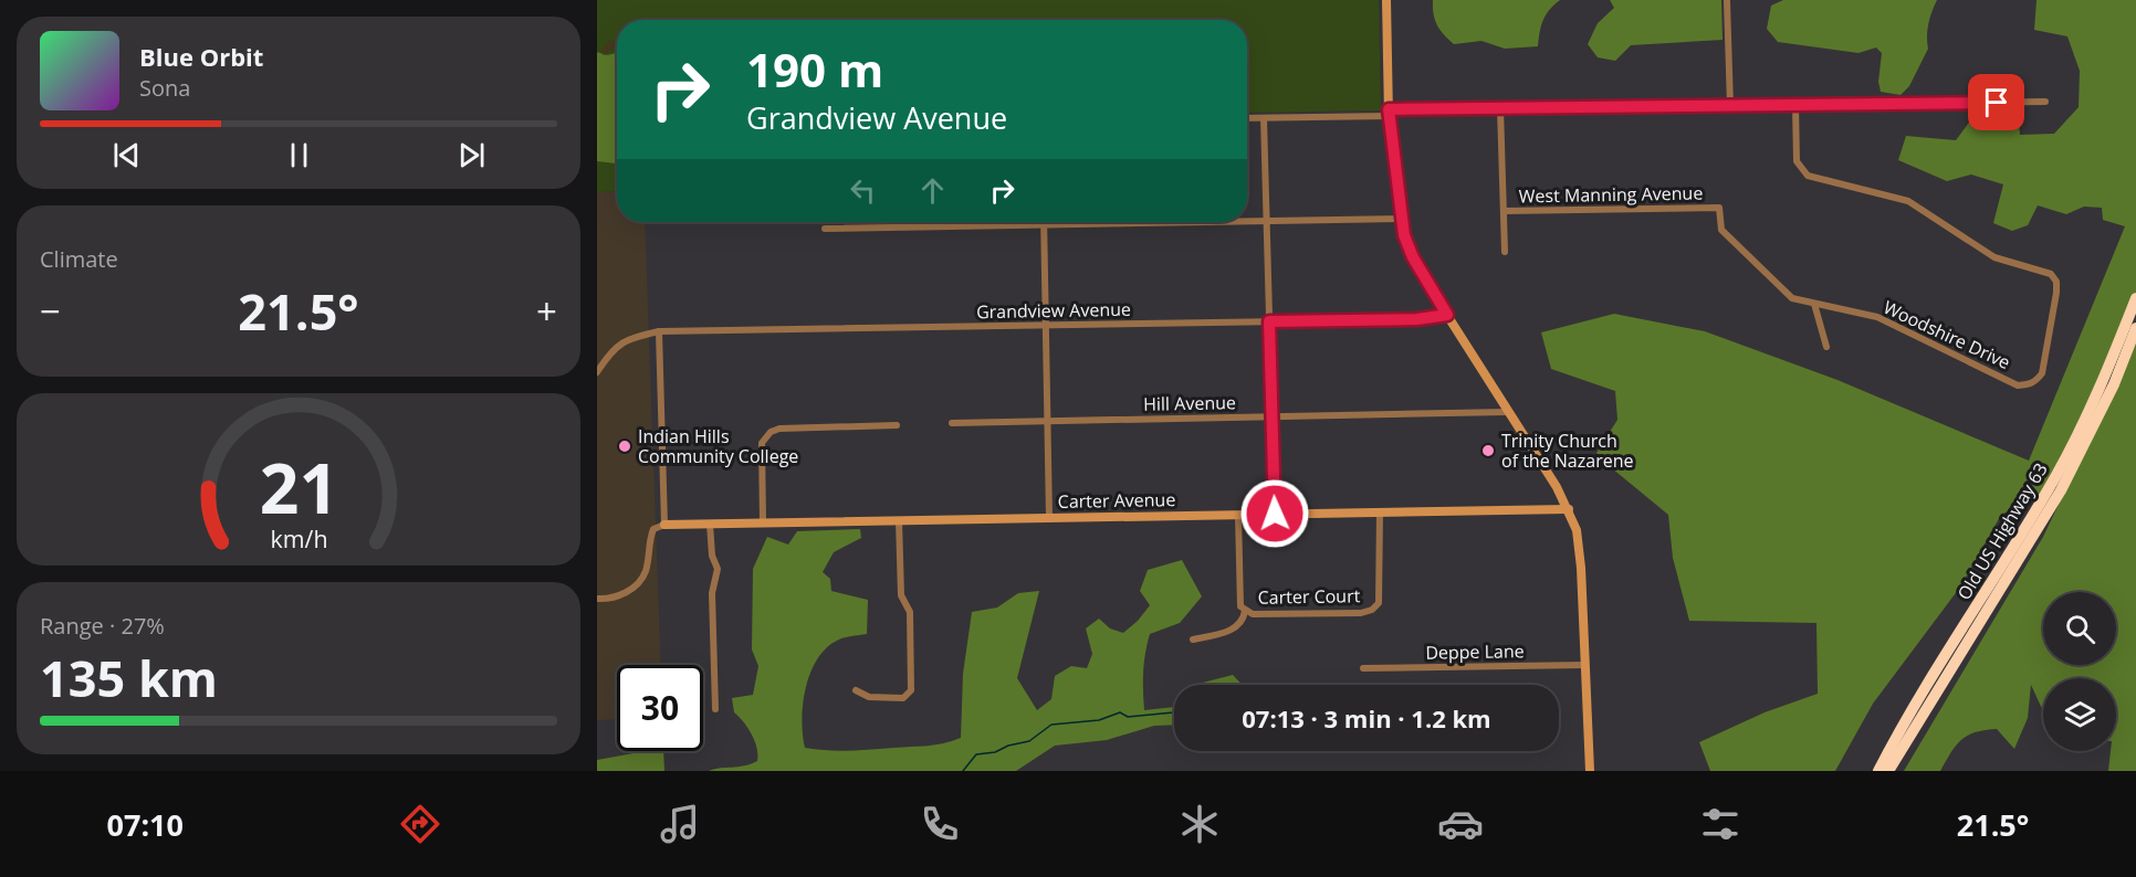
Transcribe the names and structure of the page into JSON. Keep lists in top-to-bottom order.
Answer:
{
  "streets": {
    "highway": ["Old US Highway 63"],
    "street": [
      "West Manning Avenue",
      "Grandview Avenue",
      "Woodshire Drive",
      "Hill Avenue",
      "Carter Avenue",
      "Carter Court",
      "Deppe Lane"
    ]
  },
  "crossings": [
    ["West Manning Avenue", "Woodshire Drive"],
    ["Carter Avenue", "Carter Court"]
  ],
  "places": ["Indian Hills Community College", "Trinity Church of the Nazarene"],
  "page": {
    "turn": ["190 m", "Grandview Avenue"],
    "song": ["Blue Orbit", "Sona"],
    "tile": [
      "Climate",
      ["Range · 27%", "135 km"]
    ],
    "heat": ["−", "21.5°", "+"],
    "limit": "30",
    "trip": "07:13 · 3 min · 1.2 km",
    "tabs": ["07:10", "21.5°"],
    "gauge": ["21", "km/h"]
  }
}
